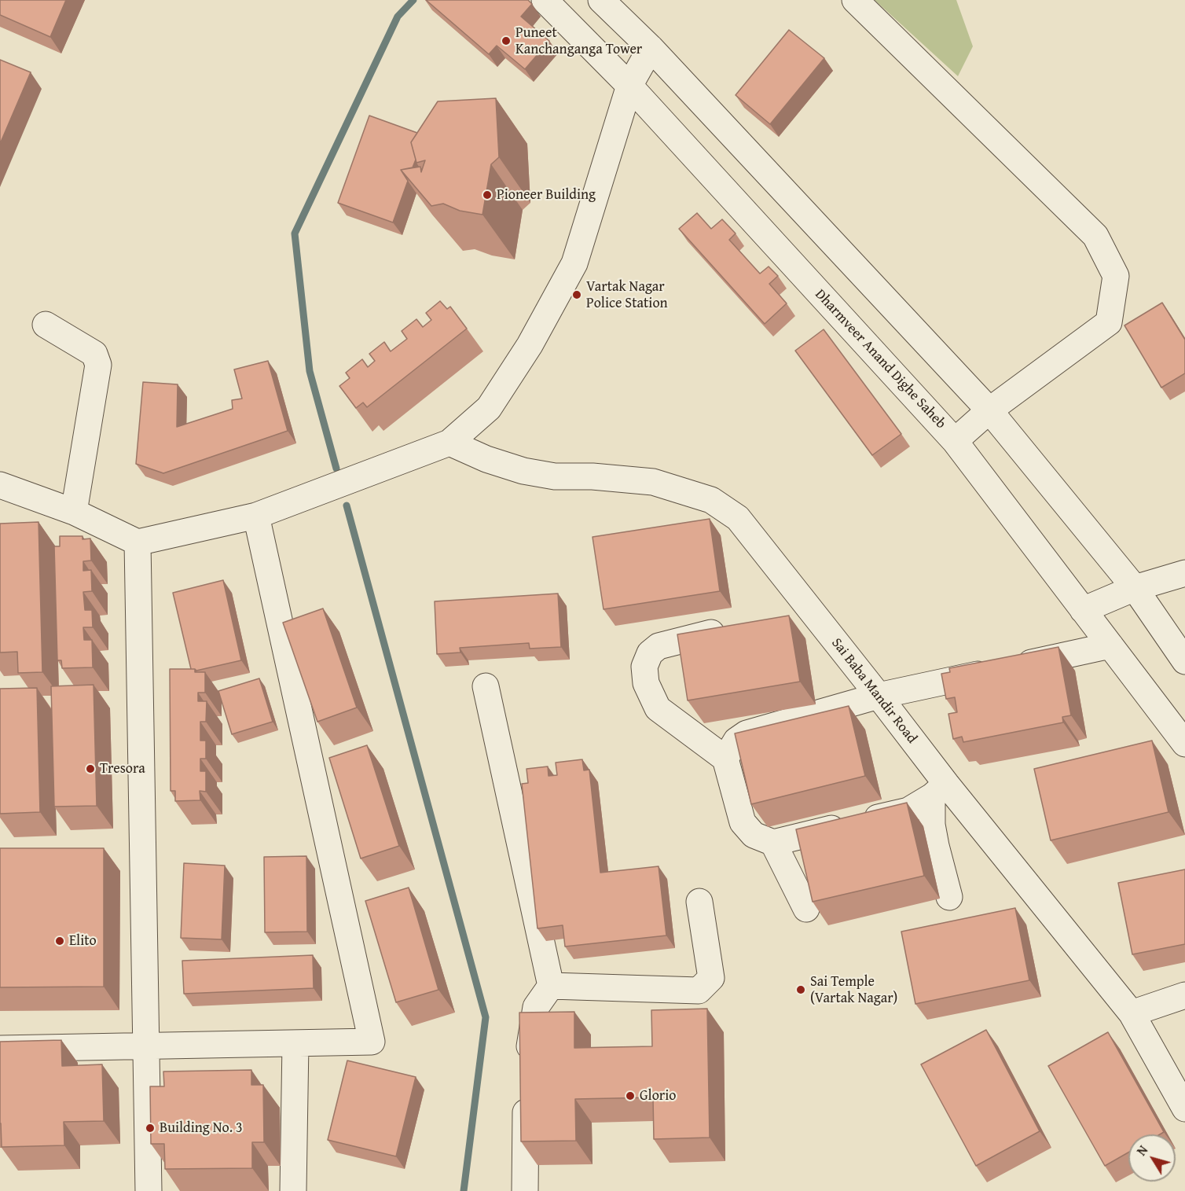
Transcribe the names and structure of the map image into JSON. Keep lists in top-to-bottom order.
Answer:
{
  "streets": {
    "street": ["Dharmveer Anand Dighe Saheb", "Sai Baba Mandir Road"]
  },
  "places": [
    "Puneet Kanchanganga Tower",
    "Pioneer Building",
    "Vartak Nagar Police Station",
    "Tresora",
    "Elito",
    "Sai Temple (Vartak Nagar)",
    "Glorio",
    "Building No. 3"
  ],
  "north": "top left"
}
